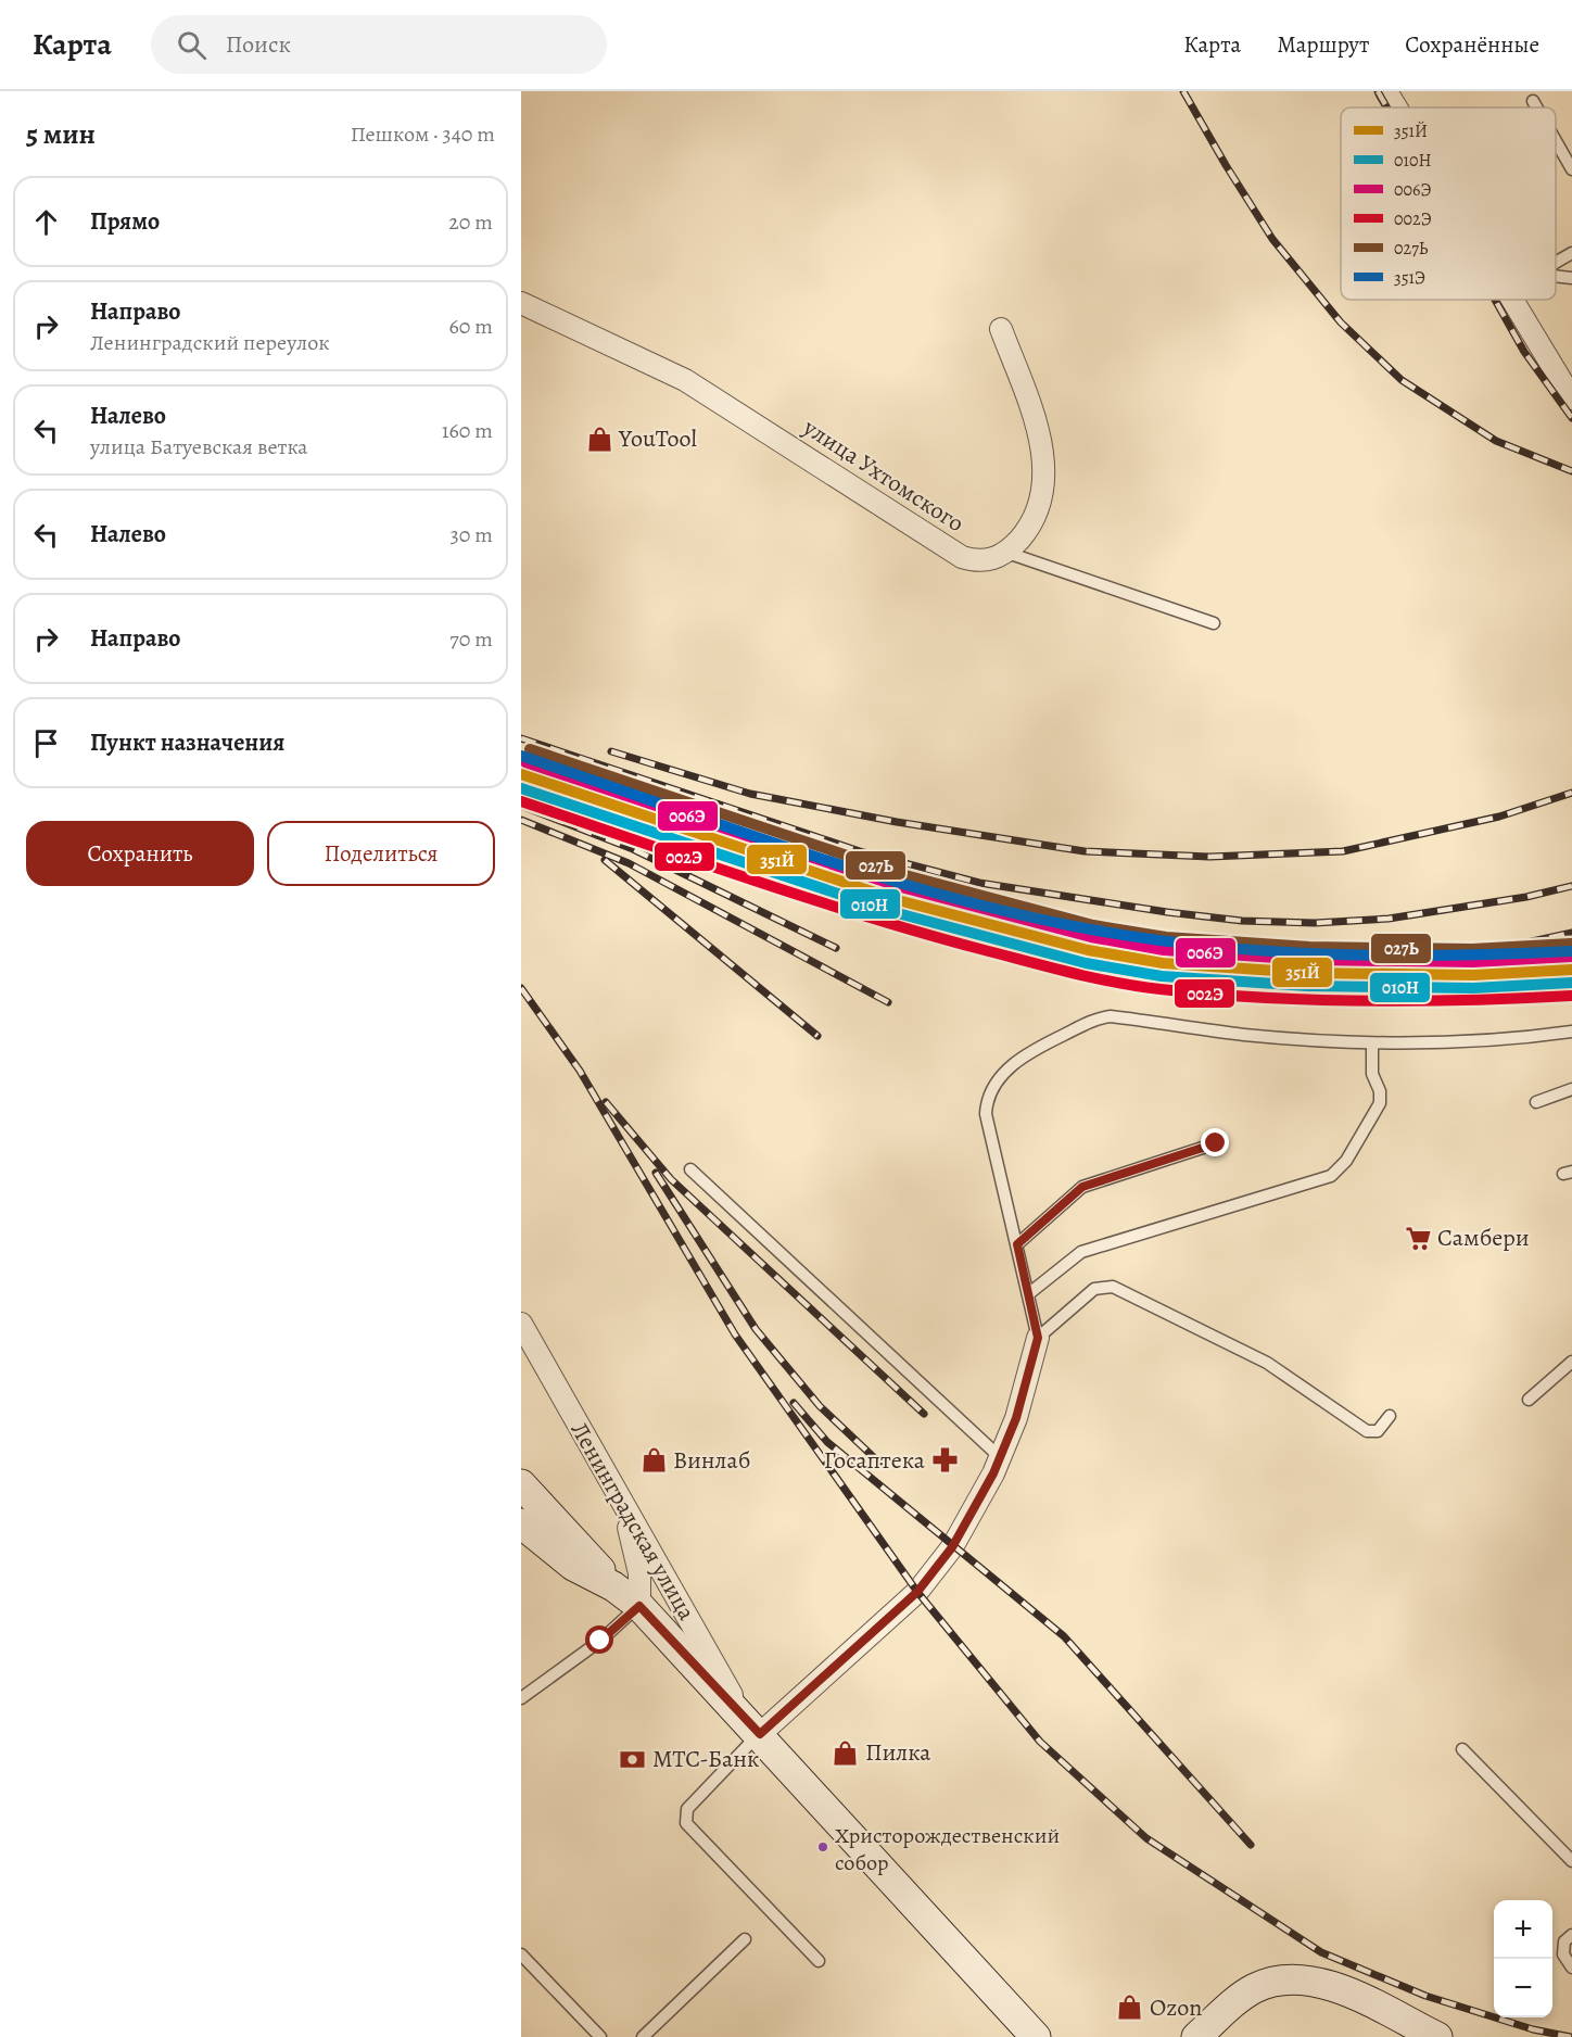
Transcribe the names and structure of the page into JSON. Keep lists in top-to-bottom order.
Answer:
{
  "streets": {
    "main road": ["Ленинградская улица"],
    "street": ["улица Ухтомского"]
  },
  "places": {
    "shop": [
      "YouTool",
      "Винлаб",
      "Пилка",
      "Ozon"
    ],
    "supermarket": ["Самбери"],
    "pharmacy": ["Госаптека"],
    "bank": ["МТС-Банк"],
    "other": ["Христорождественский собор"]
  },
  "lines": [
    "transit line 027Ь",
    "transit line 351Э",
    "transit line 006Э",
    "transit line 351Й",
    "transit line 010Н",
    "transit line 002Э"
  ],
  "legend": [
    "351Й",
    "010Н",
    "006Э",
    "002Э",
    "027Ь",
    "351Э"
  ],
  "page": {
    "header": "Карта",
    "search": "Поиск",
    "nav": ["Карта", "Маршрут", "Сохранённые"],
    "heading": ["5 мин", "Пешком · 340 m"],
    "list": [
      ["Прямо", "20 m"],
      ["Направо", "Ленинградский переулок", "60 m"],
      ["Налево", "улица Батуевская ветка", "160 m"],
      ["Налево", "30 m"],
      ["Направо", "70 m"],
      "Пункт назначения"
    ],
    "buttons": ["Сохранить", "Поделиться"],
    "map_buttons": ["+", "−"]
  }
}
